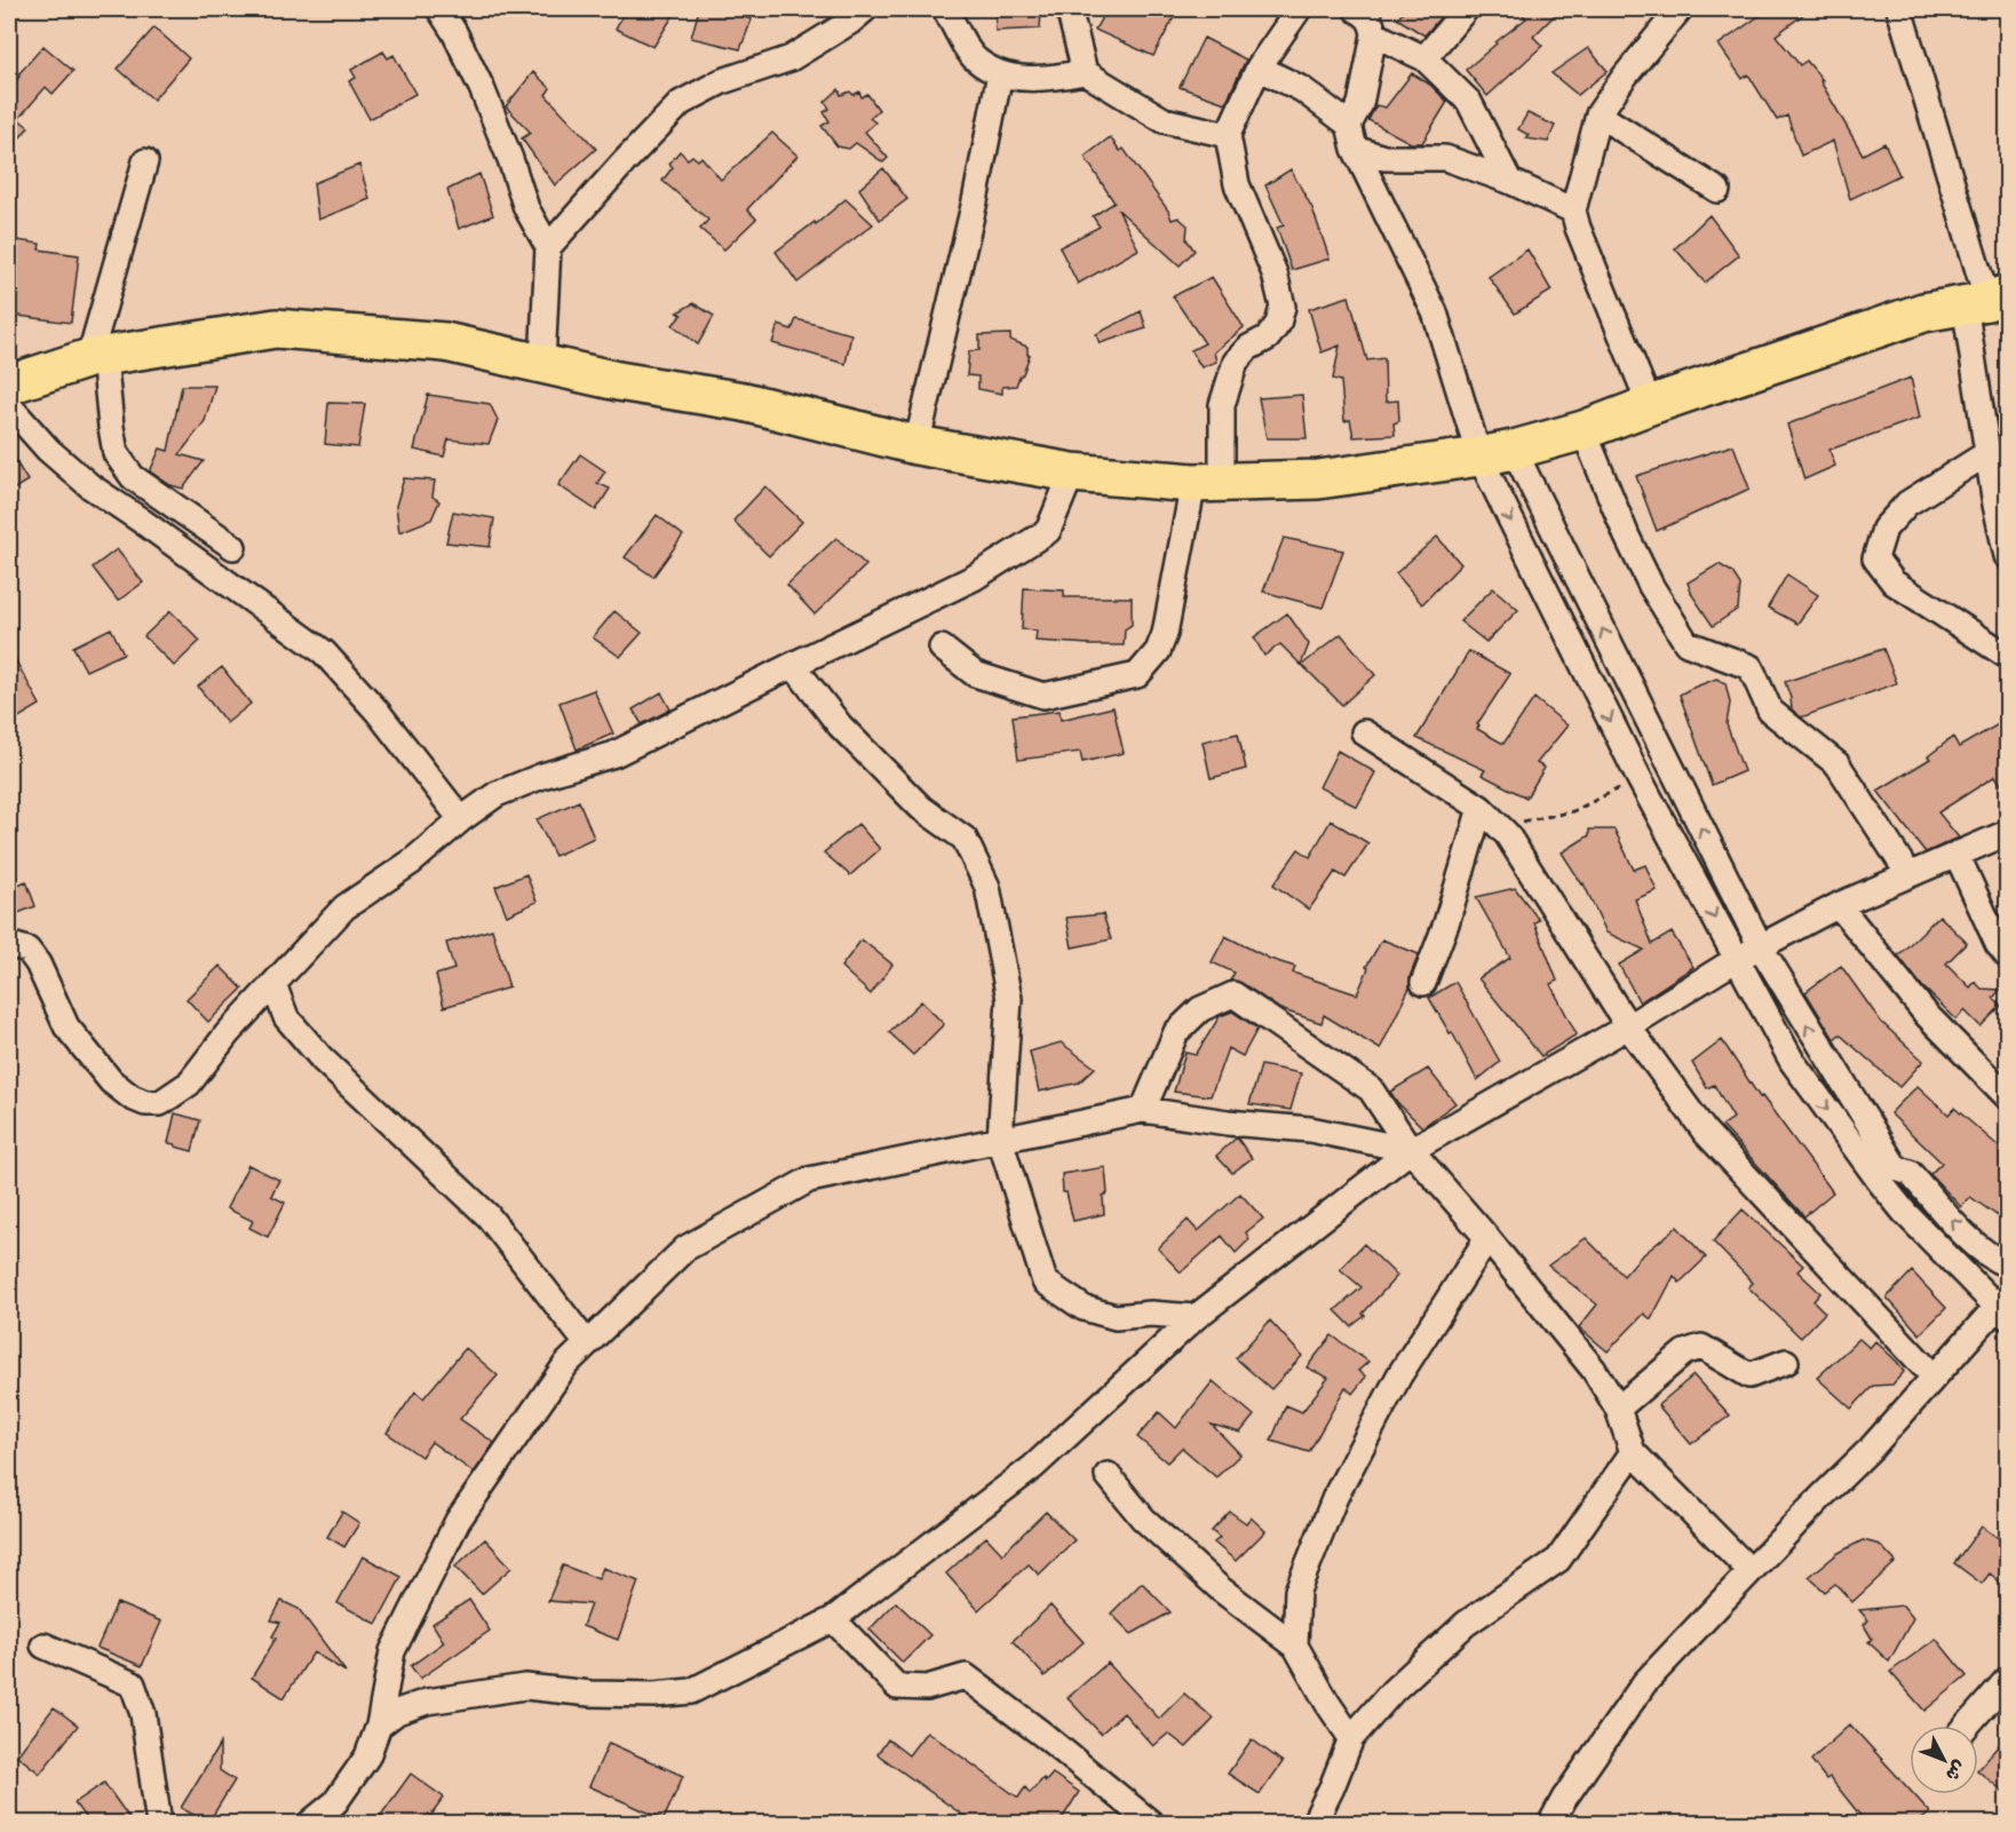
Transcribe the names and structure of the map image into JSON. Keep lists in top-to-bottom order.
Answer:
{
  "north": "bottom right"
}
